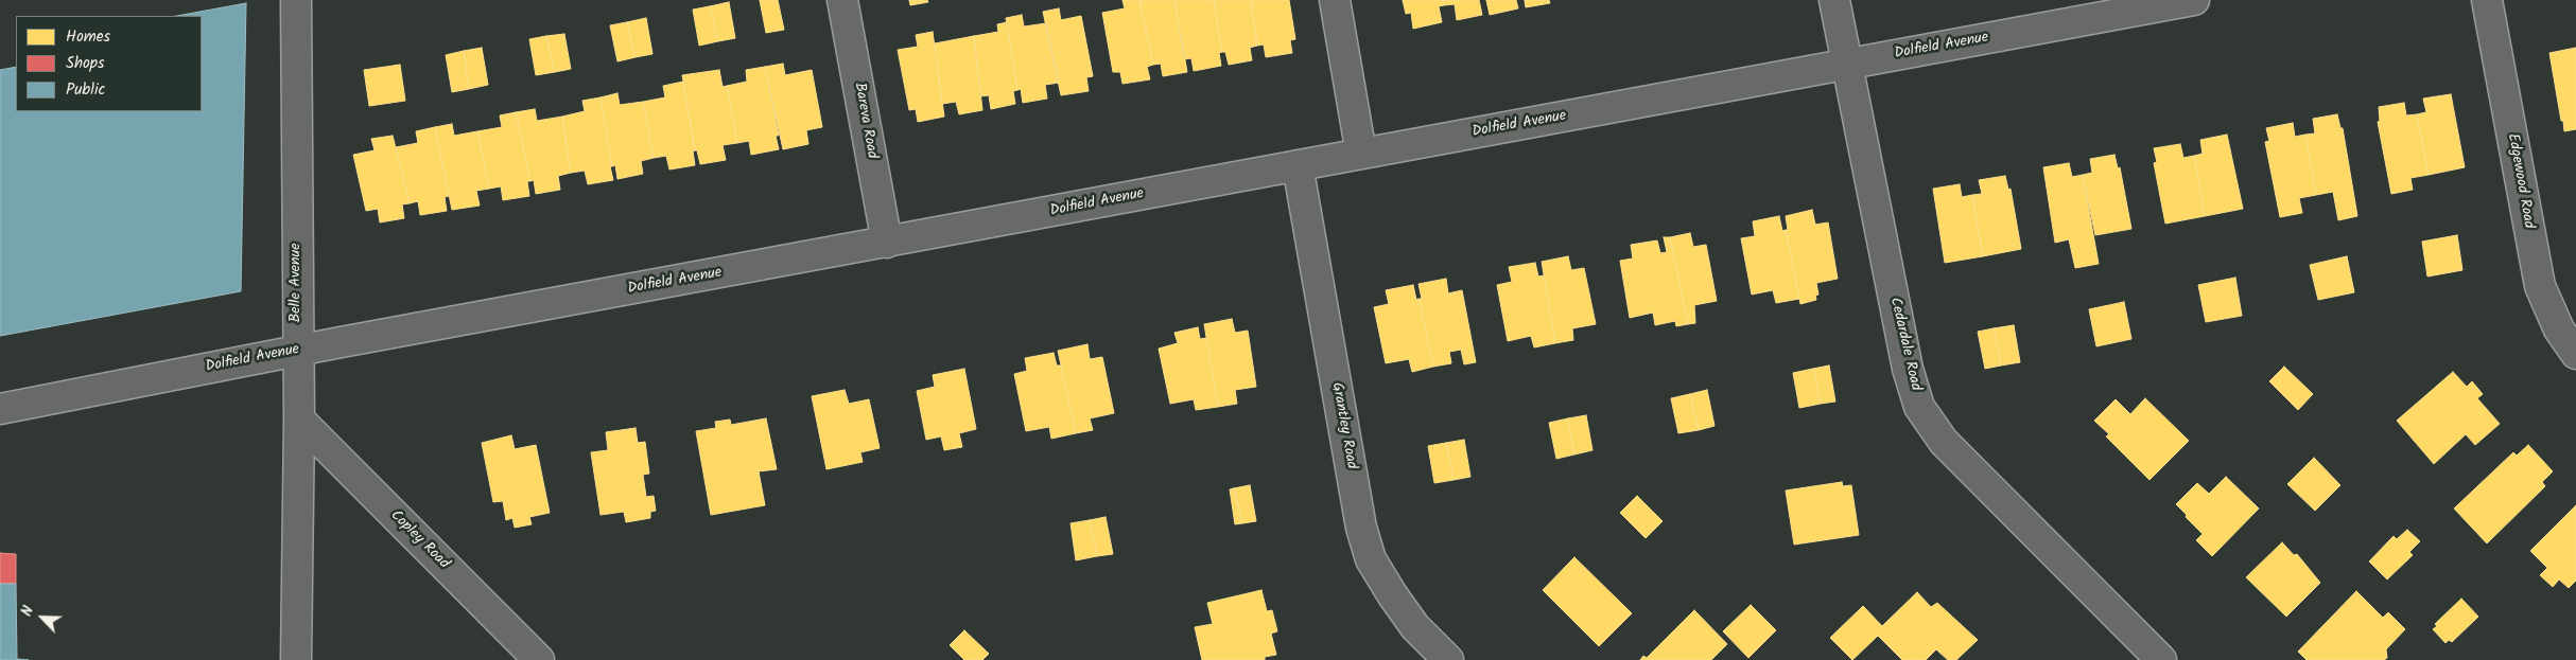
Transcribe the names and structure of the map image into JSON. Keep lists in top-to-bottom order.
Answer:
{
  "streets": {
    "street": [
      "Dolfield Avenue",
      "Bareva Road",
      "Edgewood Road",
      "Belle Avenue",
      "Cedardale Road",
      "Grantley Road",
      "Copley Road"
    ]
  },
  "crossings": [
    ["Dolfield Avenue", "Bareva Road"],
    ["Dolfield Avenue", "Belle Avenue"],
    ["Dolfield Avenue", "Cedardale Road"],
    ["Dolfield Avenue", "Grantley Road"],
    ["Belle Avenue", "Copley Road"]
  ],
  "legend": ["Homes", "Shops", "Public"],
  "north": "top left"
}
